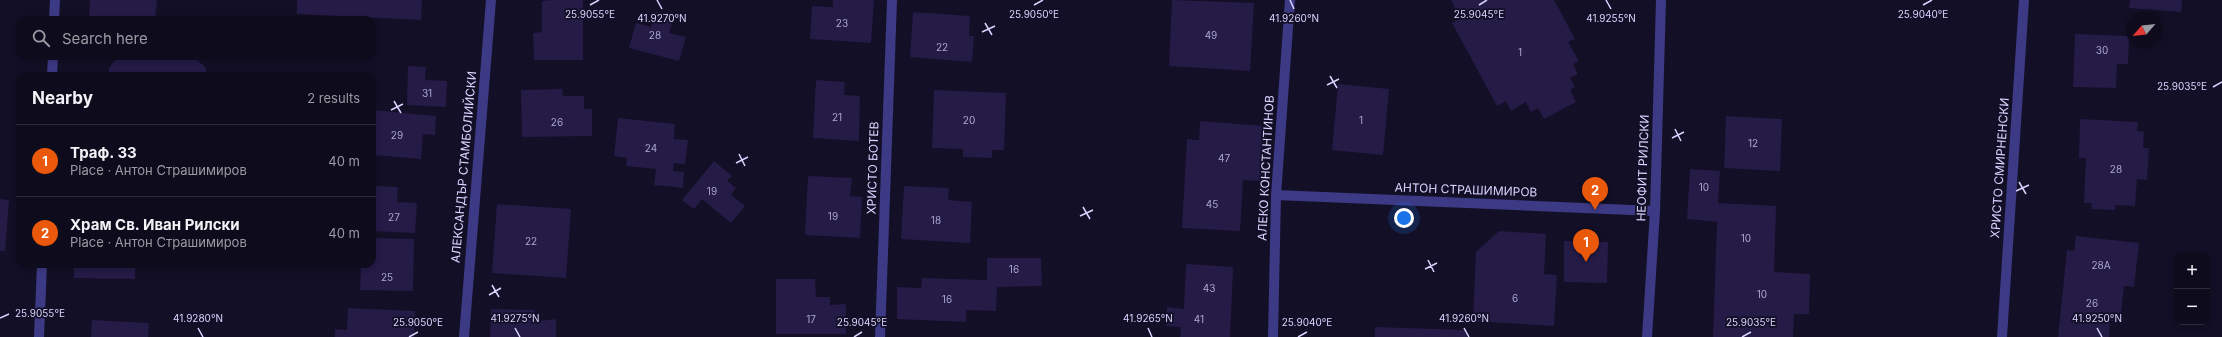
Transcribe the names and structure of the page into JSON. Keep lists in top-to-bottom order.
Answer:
{
  "streets": {
    "street": [
      "АЛЕКСАНДЪР СТАМБОЛИЙСКИ",
      "ХРИСТО БОТЕВ",
      "АЛЕКО КОНСТАНТИНОВ",
      "НЕОФИТ РИЛСКИ",
      "ХРИСТО СМИРНЕНСКИ",
      "АНТОН СТРАШИМИРОВ"
    ]
  },
  "crossings": [
    ["АЛЕКО КОНСТАНТИНОВ", "АНТОН СТРАШИМИРОВ"],
    ["НЕОФИТ РИЛСКИ", "АНТОН СТРАШИМИРОВ"]
  ],
  "house_numbers": [
    "23",
    "28",
    "49",
    "22",
    "30",
    "1",
    "31",
    "21",
    "20",
    "1",
    "26",
    "29",
    "12",
    "24",
    "47",
    "28",
    "10",
    "19",
    "45",
    "19",
    "27",
    "18",
    "10",
    "22",
    "28А",
    "16",
    "25",
    "43",
    "10",
    "6",
    "16",
    "26",
    "17",
    "41"
  ],
  "north": "bottom left",
  "page": {
    "search": "Search here",
    "heading": ["Nearby", "2 results"],
    "list": [
      {
        "mark": "1",
        "name": "Траф. 33",
        "note": "Place · Антон Страшимиров",
        "value": "40 m"
      },
      {
        "mark": "2",
        "name": "Храм Св. Иван Рилски",
        "note": "Place · Антон Страшимиров",
        "value": "40 m"
      }
    ],
    "pins": ["2", "1"],
    "map_buttons": ["+", "−"]
  },
  "coordinates": [
    "25.9055°E",
    "25.9050°E",
    "25.9040°E",
    "25.9045°E",
    "41.9270°N",
    "41.9260°N",
    "41.9255°N",
    "25.9035°E",
    "41.9280°N",
    "41.9275°N",
    "41.9265°N",
    "41.9250°N"
  ]
}
